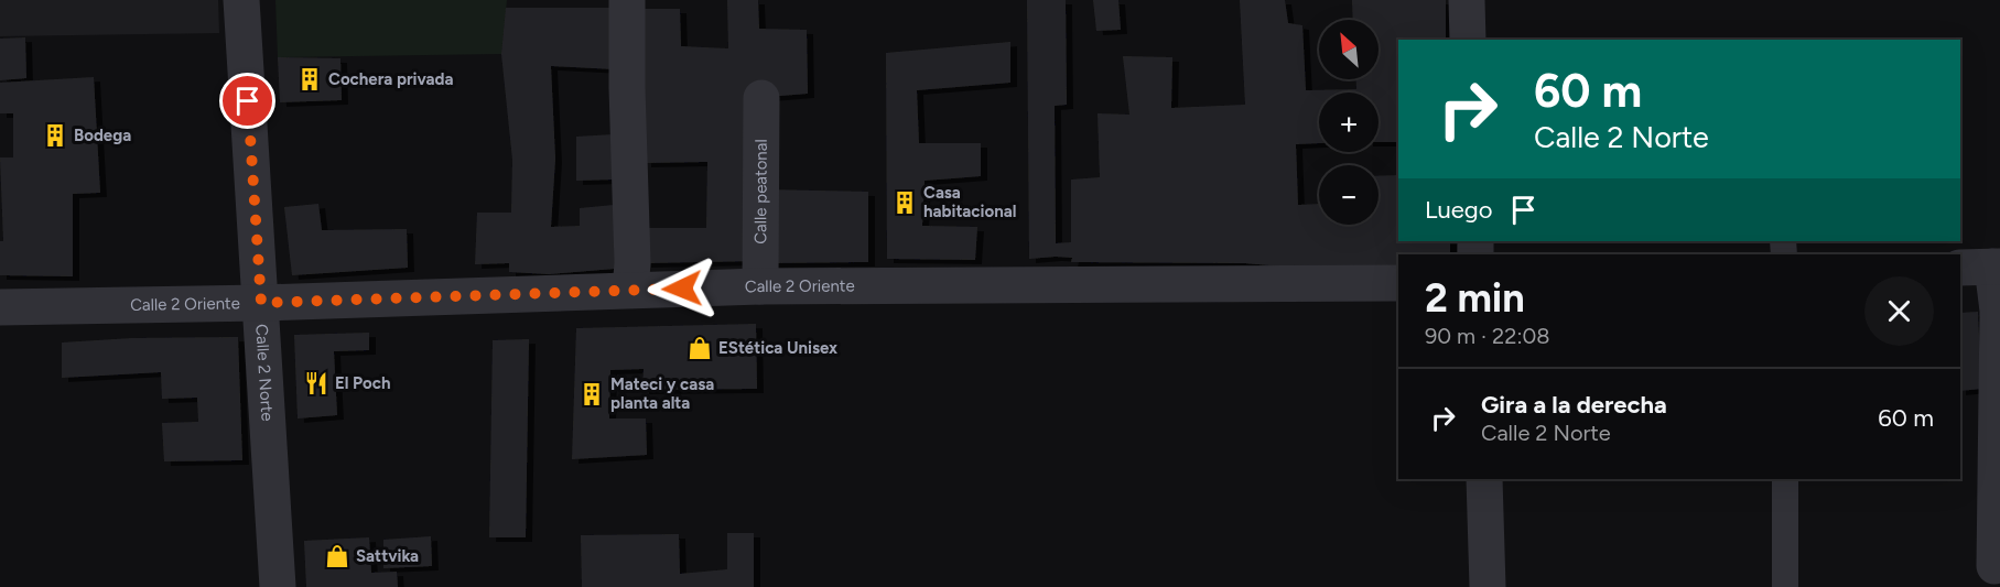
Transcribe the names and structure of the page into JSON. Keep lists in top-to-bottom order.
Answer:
{
  "streets": {
    "street": ["Calle peatonal", "Calle 2 Oriente", "Calle 2 Norte"]
  },
  "crossings": [
    ["Calle peatonal", "Calle 2 Oriente"],
    ["Calle 2 Oriente", "Calle 2 Norte"]
  ],
  "places": {
    "building": [
      "Cochera privada",
      "Bodega",
      "Casa habitacional",
      "Mateci y casa planta alta"
    ],
    "shop": ["EStética Unisex", "Sattvika"],
    "restaurant": ["El Poch"]
  },
  "north": "top left",
  "page": {
    "map_buttons": ["+", "−"],
    "turn": ["60 m", "Calle 2 Norte"],
    "then": "Luego",
    "heading": ["2 min", "90 m · 22:08"],
    "list": [
      {
        "name": "Gira a la derecha",
        "note": "Calle 2 Norte",
        "value": "60 m"
      }
    ]
  }
}
